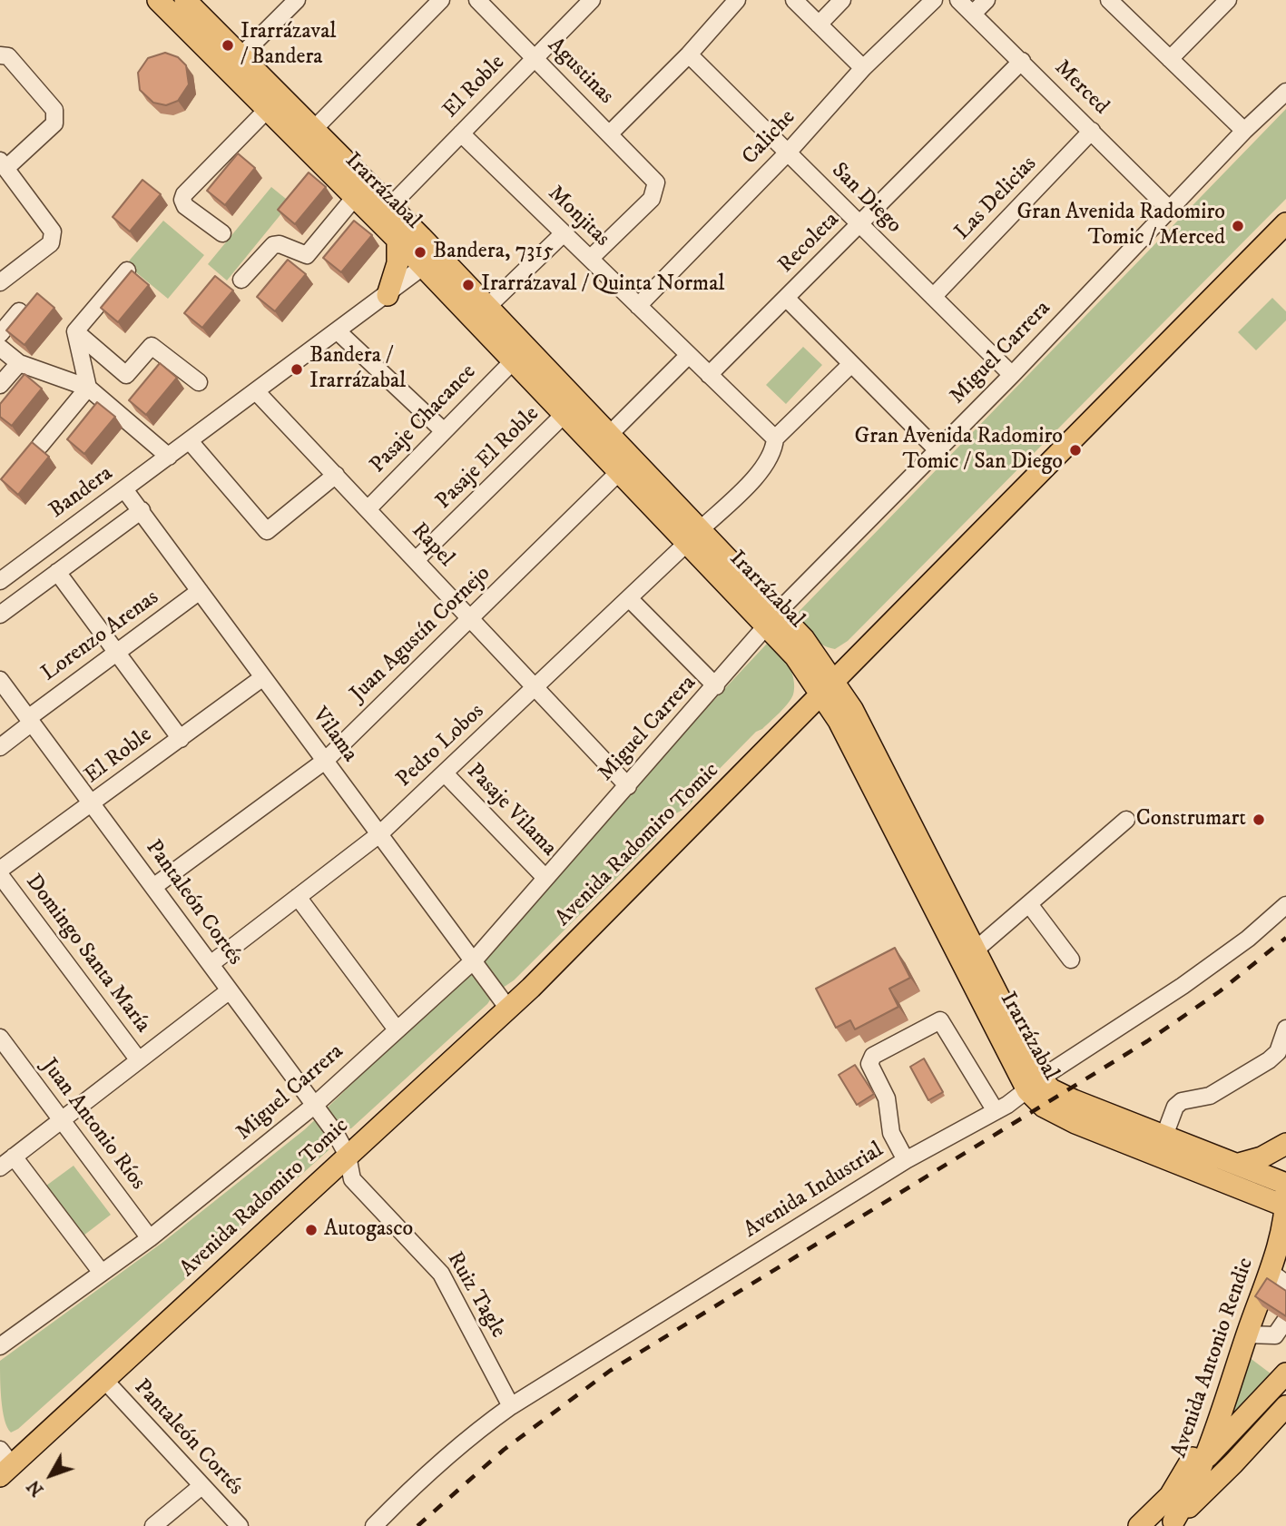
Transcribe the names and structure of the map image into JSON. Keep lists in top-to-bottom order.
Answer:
{
  "streets": {
    "main road": ["Irarrázabal", "Avenida Radomiro Tomic", "Avenida Antonio Rendic"],
    "street": [
      "Agustinas",
      "El Roble",
      "Merced",
      "Caliche",
      "San Diego",
      "Las Delicias",
      "Monjitas",
      "Recoleta",
      "Miguel Carrera",
      "Pasaje Chacance",
      "Pasaje El Roble",
      "Bandera",
      "Rapel",
      "Juan Agustín Cornejo",
      "Lorenzo Arenas",
      "Vilama",
      "Pedro Lobos",
      "Pasaje Vilama",
      "Pantaleón Cortés",
      "Domingo Santa María",
      "Juan Antonio Ríos",
      "Avenida Industrial",
      "Ruiz Tagle"
    ]
  },
  "crossings": [
    ["Agustinas", "El Roble"],
    ["Agustinas", "Monjitas"],
    ["El Roble", "Irarrázabal"],
    ["El Roble", "Monjitas"],
    ["El Roble", "Vilama"],
    ["El Roble", "Pantaleón Cortés"],
    ["Merced", "Las Delicias"],
    ["Merced", "Recoleta"],
    ["Merced", "Miguel Carrera"],
    ["Caliche", "San Diego"],
    ["Caliche", "Monjitas"],
    ["Irarrázabal", "Miguel Carrera"],
    ["Irarrázabal", "Pasaje Chacance"],
    ["Irarrázabal", "Pasaje El Roble"],
    ["Irarrázabal", "Bandera"],
    ["Irarrázabal", "Juan Agustín Cornejo"],
    ["Irarrázabal", "Pedro Lobos"],
    ["Irarrázabal", "Avenida Radomiro Tomic"],
    ["Irarrázabal", "Avenida Industrial"],
    ["Irarrázabal", "Avenida Antonio Rendic"],
    ["San Diego", "Las Delicias"],
    ["San Diego", "Recoleta"],
    ["San Diego", "Miguel Carrera"],
    ["Monjitas", "Recoleta"],
    ["Miguel Carrera", "Rapel"],
    ["Miguel Carrera", "Vilama"],
    ["Miguel Carrera", "Pasaje Vilama"],
    ["Miguel Carrera", "Pantaleón Cortés"],
    ["Miguel Carrera", "Juan Antonio Ríos"],
    ["Pasaje Chacance", "Bandera"],
    ["Pasaje Chacance", "Rapel"],
    ["Pasaje El Roble", "Rapel"],
    ["Bandera", "Rapel"],
    ["Bandera", "Vilama"],
    ["Rapel", "Juan Agustín Cornejo"],
    ["Rapel", "Pedro Lobos"],
    ["Juan Agustín Cornejo", "Vilama"],
    ["Juan Agustín Cornejo", "Pantaleón Cortés"],
    ["Lorenzo Arenas", "Vilama"],
    ["Lorenzo Arenas", "Pantaleón Cortés"],
    ["Vilama", "Pedro Lobos"],
    ["Vilama", "Avenida Radomiro Tomic"],
    ["Pedro Lobos", "Pasaje Vilama"],
    ["Pedro Lobos", "Pantaleón Cortés"],
    ["Avenida Radomiro Tomic", "Pantaleón Cortés"],
    ["Avenida Radomiro Tomic", "Ruiz Tagle"],
    ["Pantaleón Cortés", "Ruiz Tagle"],
    ["Avenida Industrial", "Ruiz Tagle"]
  ],
  "places": [
    "Irarrázaval / Bandera",
    "Gran Avenida Radomiro Tomic / Merced",
    "Bandera, 7315",
    "Irarrázaval / Quinta Normal",
    "Bandera / Irarrázabal",
    "Gran Avenida Radomiro Tomic / San Diego",
    "Construmart",
    "Autogasco"
  ],
  "north": "bottom left"
}
